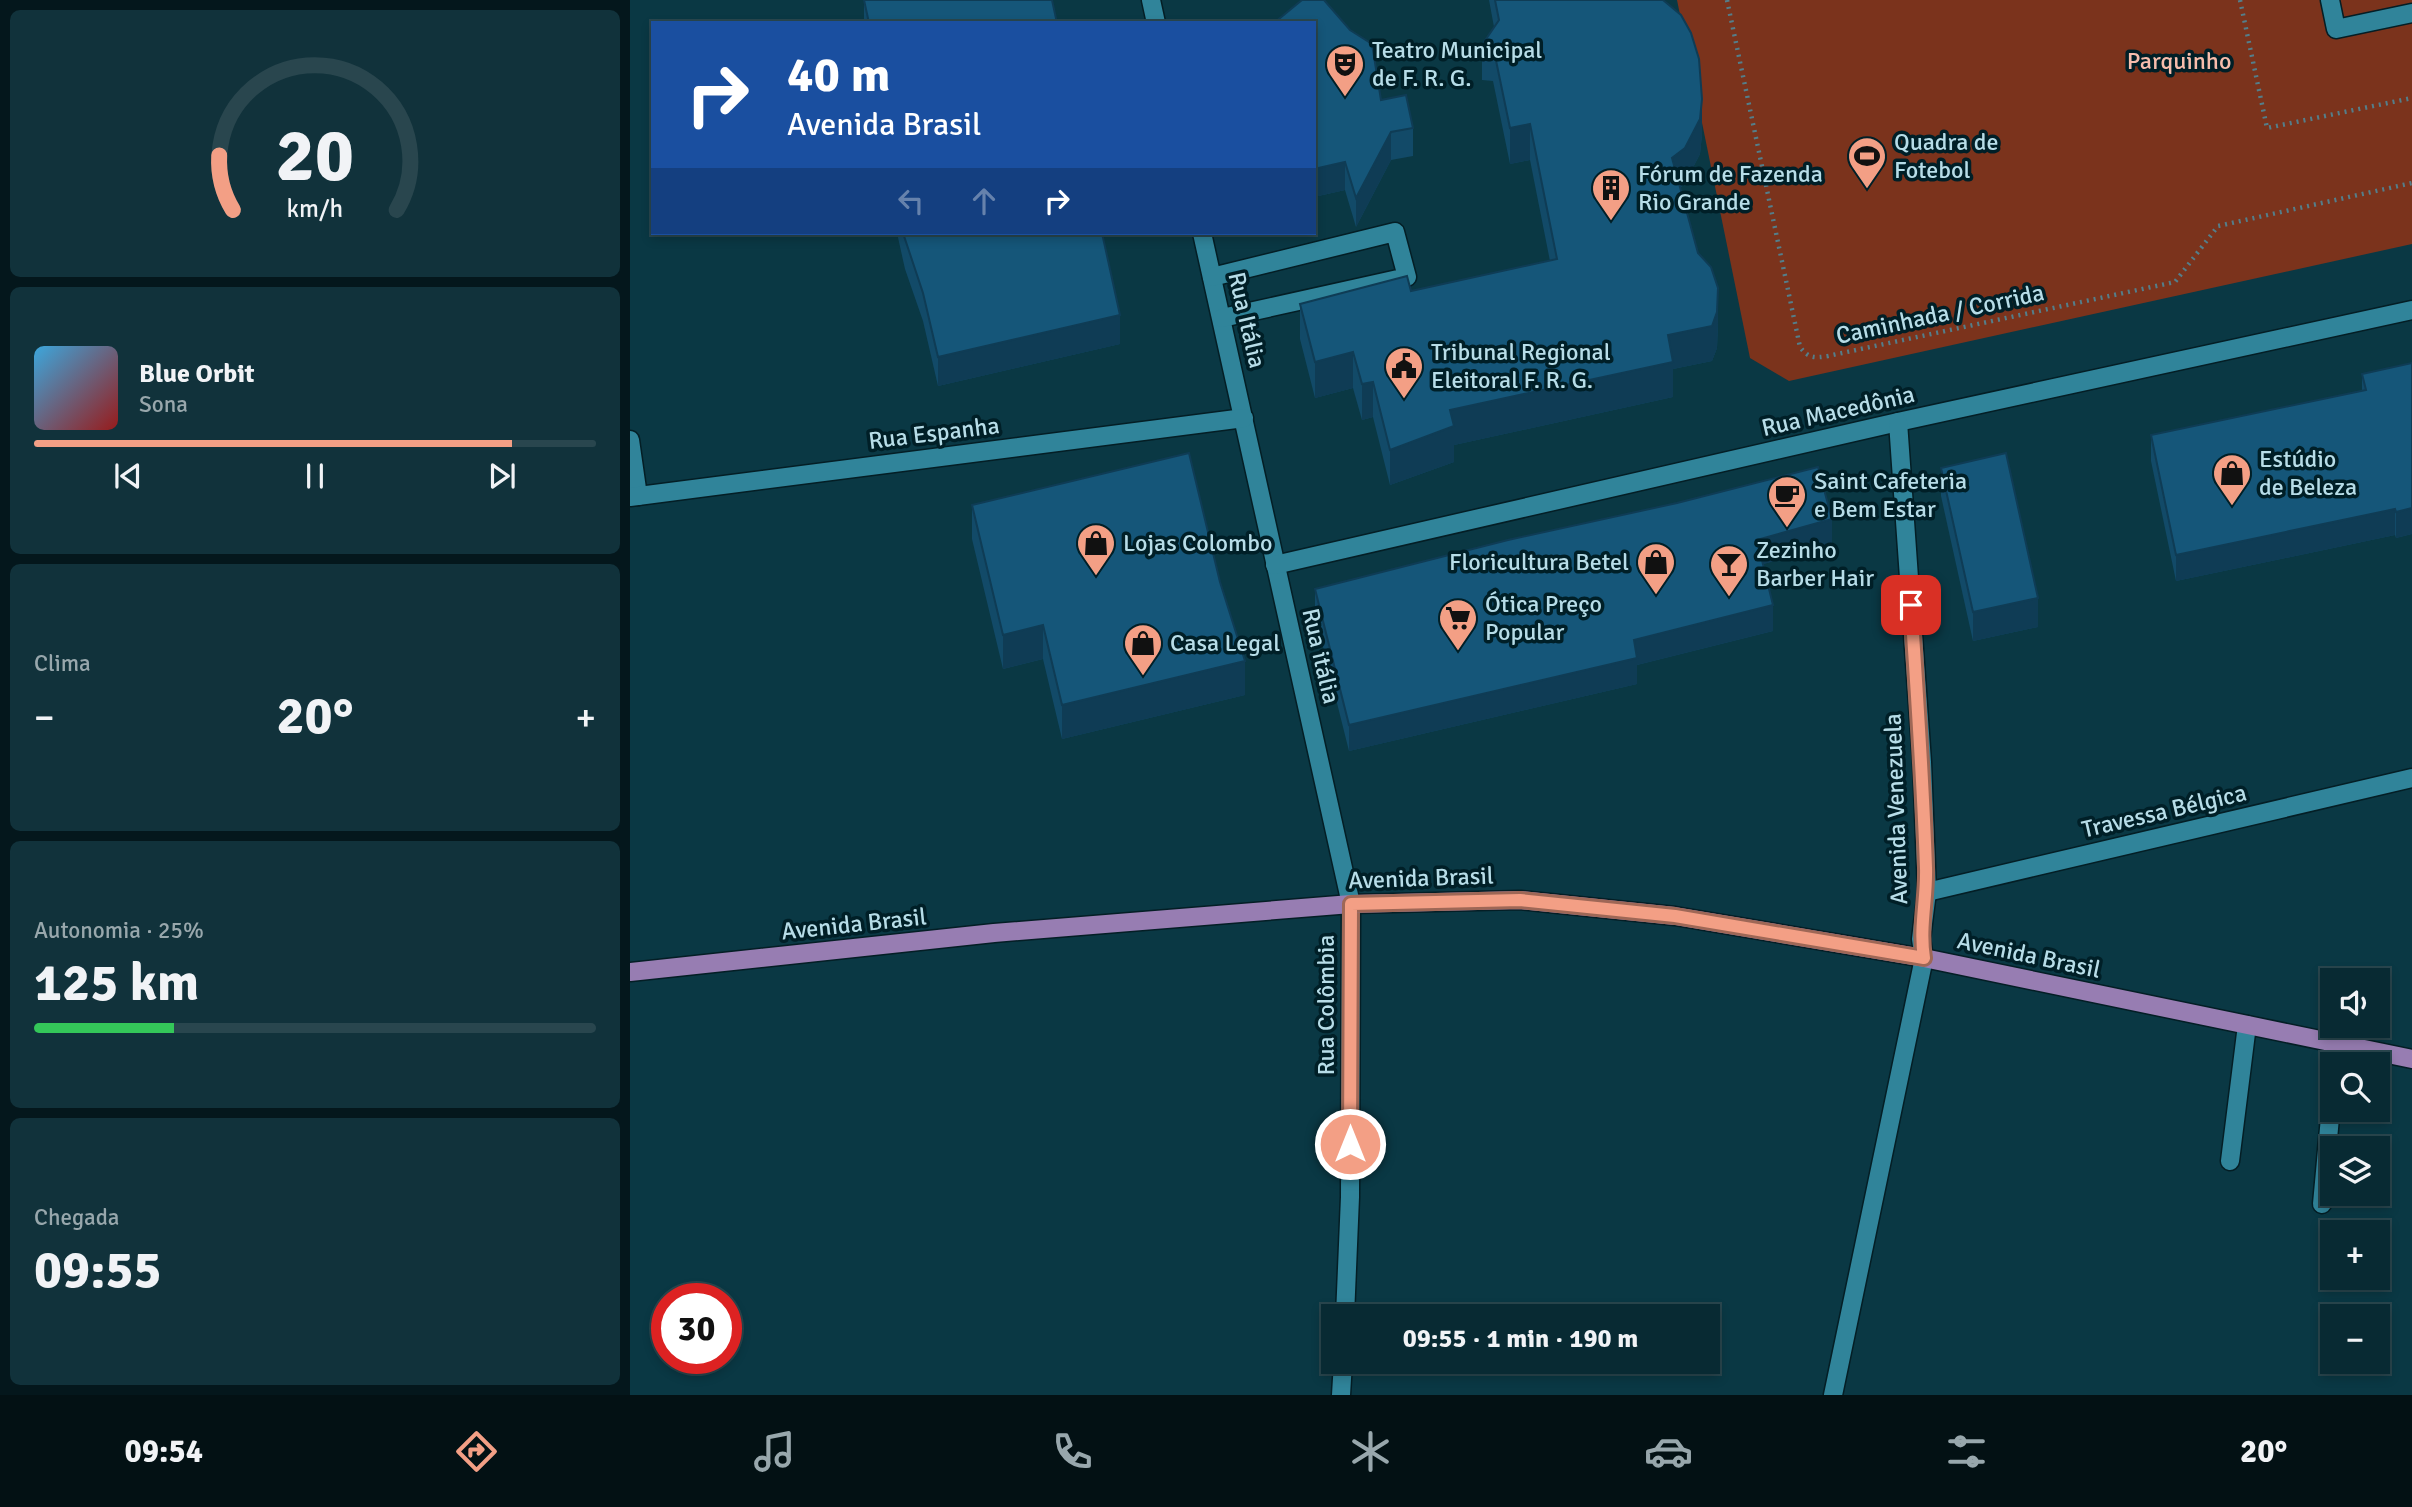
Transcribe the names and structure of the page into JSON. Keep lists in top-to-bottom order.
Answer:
{
  "streets": {
    "main road": ["Avenida Brasil"],
    "street": [
      "Rua Itália",
      "Rua Macedônia",
      "Rua Espanha",
      "Rua itália",
      "Avenida Venezuela",
      "Travessa Bélgica",
      "Rua Colômbia"
    ],
    "path": ["Caminhada / Corrida"]
  },
  "crossings": [
    ["Rua Itália", "Rua Espanha"],
    ["Rua Itália", "Rua itália"],
    ["Rua Macedônia", "Rua itália"],
    ["Rua Macedônia", "Avenida Venezuela"],
    ["Rua Espanha", "Rua itália"],
    ["Rua itália", "Avenida Brasil"],
    ["Rua itália", "Rua Colômbia"],
    ["Avenida Venezuela", "Travessa Bélgica"],
    ["Avenida Venezuela", "Avenida Brasil"],
    ["Avenida Brasil", "Rua Colômbia"]
  ],
  "parks": ["Parquinho"],
  "places": {
    "theatre": ["Teatro Municipal de F. R. G."],
    "sports": ["Quadra de Fotebol"],
    "building": ["Fórum de Fazenda Rio Grande"],
    "public building": ["Tribunal Regional Eleitoral F. R. G."],
    "shop": [
      "Estúdio de Beleza",
      "Lojas Colombo",
      "Floricultura Betel",
      "Casa Legal"
    ],
    "cafe": ["Saint Cafeteria e Bem Estar"],
    "bar": ["Zezinho Barber Hair"],
    "supermarket": ["Ótica Preço Popular"]
  },
  "page": {
    "turn": ["40 m", "Avenida Brasil"],
    "song": ["Blue Orbit", "Sona"],
    "tile": [
      "Clima",
      ["Autonomia · 25%", "125 km"],
      ["Chegada", "09:55"]
    ],
    "heat": ["−", "20°", "+"],
    "map_buttons": ["+", "−"],
    "limit": "30",
    "trip": "09:55 · 1 min · 190 m",
    "tabs": ["09:54", "20°"],
    "gauge": ["20", "km/h"]
  }
}
